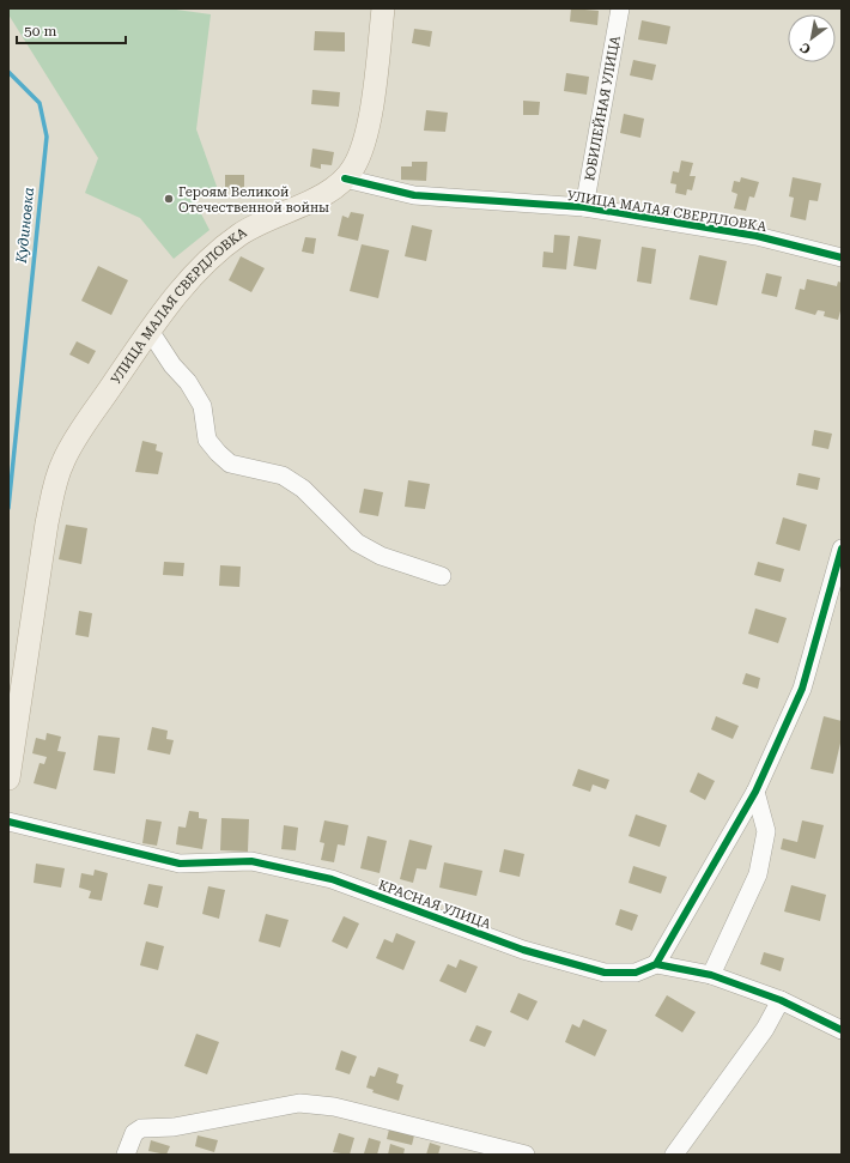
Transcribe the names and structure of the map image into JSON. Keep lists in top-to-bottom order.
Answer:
{
  "streets": {
    "main road": ["УЛИЦА МАЛАЯ СВЕРДЛОВКА"],
    "street": ["ЮБИЛЕЙНАЯ УЛИЦА", "КРАСНАЯ УЛИЦА"]
  },
  "crossings": [
    ["ЮБИЛЕЙНАЯ УЛИЦА", "УЛИЦА МАЛАЯ СВЕРДЛОВКА"]
  ],
  "water": ["Кудиновка"],
  "places": ["Героям Великой Отечественной войны"],
  "scale_bar": "50 m",
  "north": "bottom left"
}
